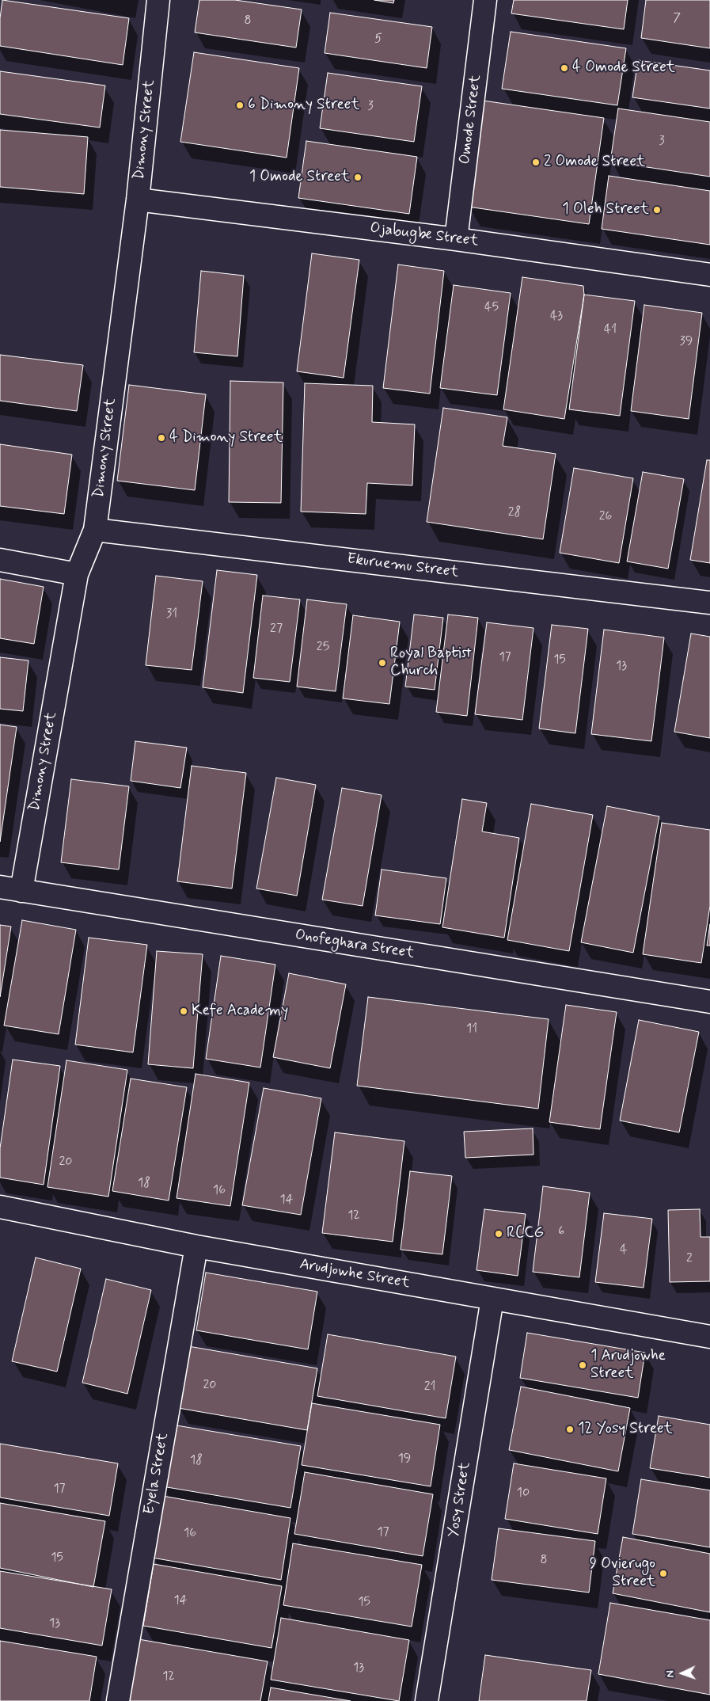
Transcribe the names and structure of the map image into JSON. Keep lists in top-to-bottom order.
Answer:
{
  "streets": {
    "street": [
      "Omode Street",
      "Dimony Street",
      "Ojabugbe Street",
      "Ekuruemu Street",
      "Onofeghara Street",
      "Arudjowhe Street",
      "Eyela Street",
      "Yosy Street"
    ]
  },
  "crossings": [
    ["Omode Street", "Ojabugbe Street"],
    ["Dimony Street", "Ojabugbe Street"],
    ["Dimony Street", "Ekuruemu Street"],
    ["Dimony Street", "Onofeghara Street"],
    ["Arudjowhe Street", "Eyela Street"],
    ["Arudjowhe Street", "Yosy Street"]
  ],
  "places": [
    "4 Omode Street",
    "6 Dimony Street",
    "2 Omode Street",
    "1 Omode Street",
    "1 Oleh Street",
    "4 Dimony Street",
    "Royal Baptist Church",
    "Kefe Academy",
    "RCCG",
    "1 Arudjowhe Street",
    "12 Yosy Street",
    "9 Ovierugo Street"
  ],
  "house_numbers": [
    "7",
    "8",
    "5",
    "3",
    "3",
    "45",
    "43",
    "41",
    "39",
    "28",
    "26",
    "31",
    "27",
    "25",
    "17",
    "15",
    "13",
    "11",
    "20",
    "18",
    "16",
    "14",
    "12",
    "6",
    "4",
    "2",
    "20",
    "21",
    "19",
    "18",
    "17",
    "10",
    "17",
    "16",
    "15",
    "8",
    "14",
    "15",
    "13",
    "13",
    "12"
  ],
  "north": "left"
}
